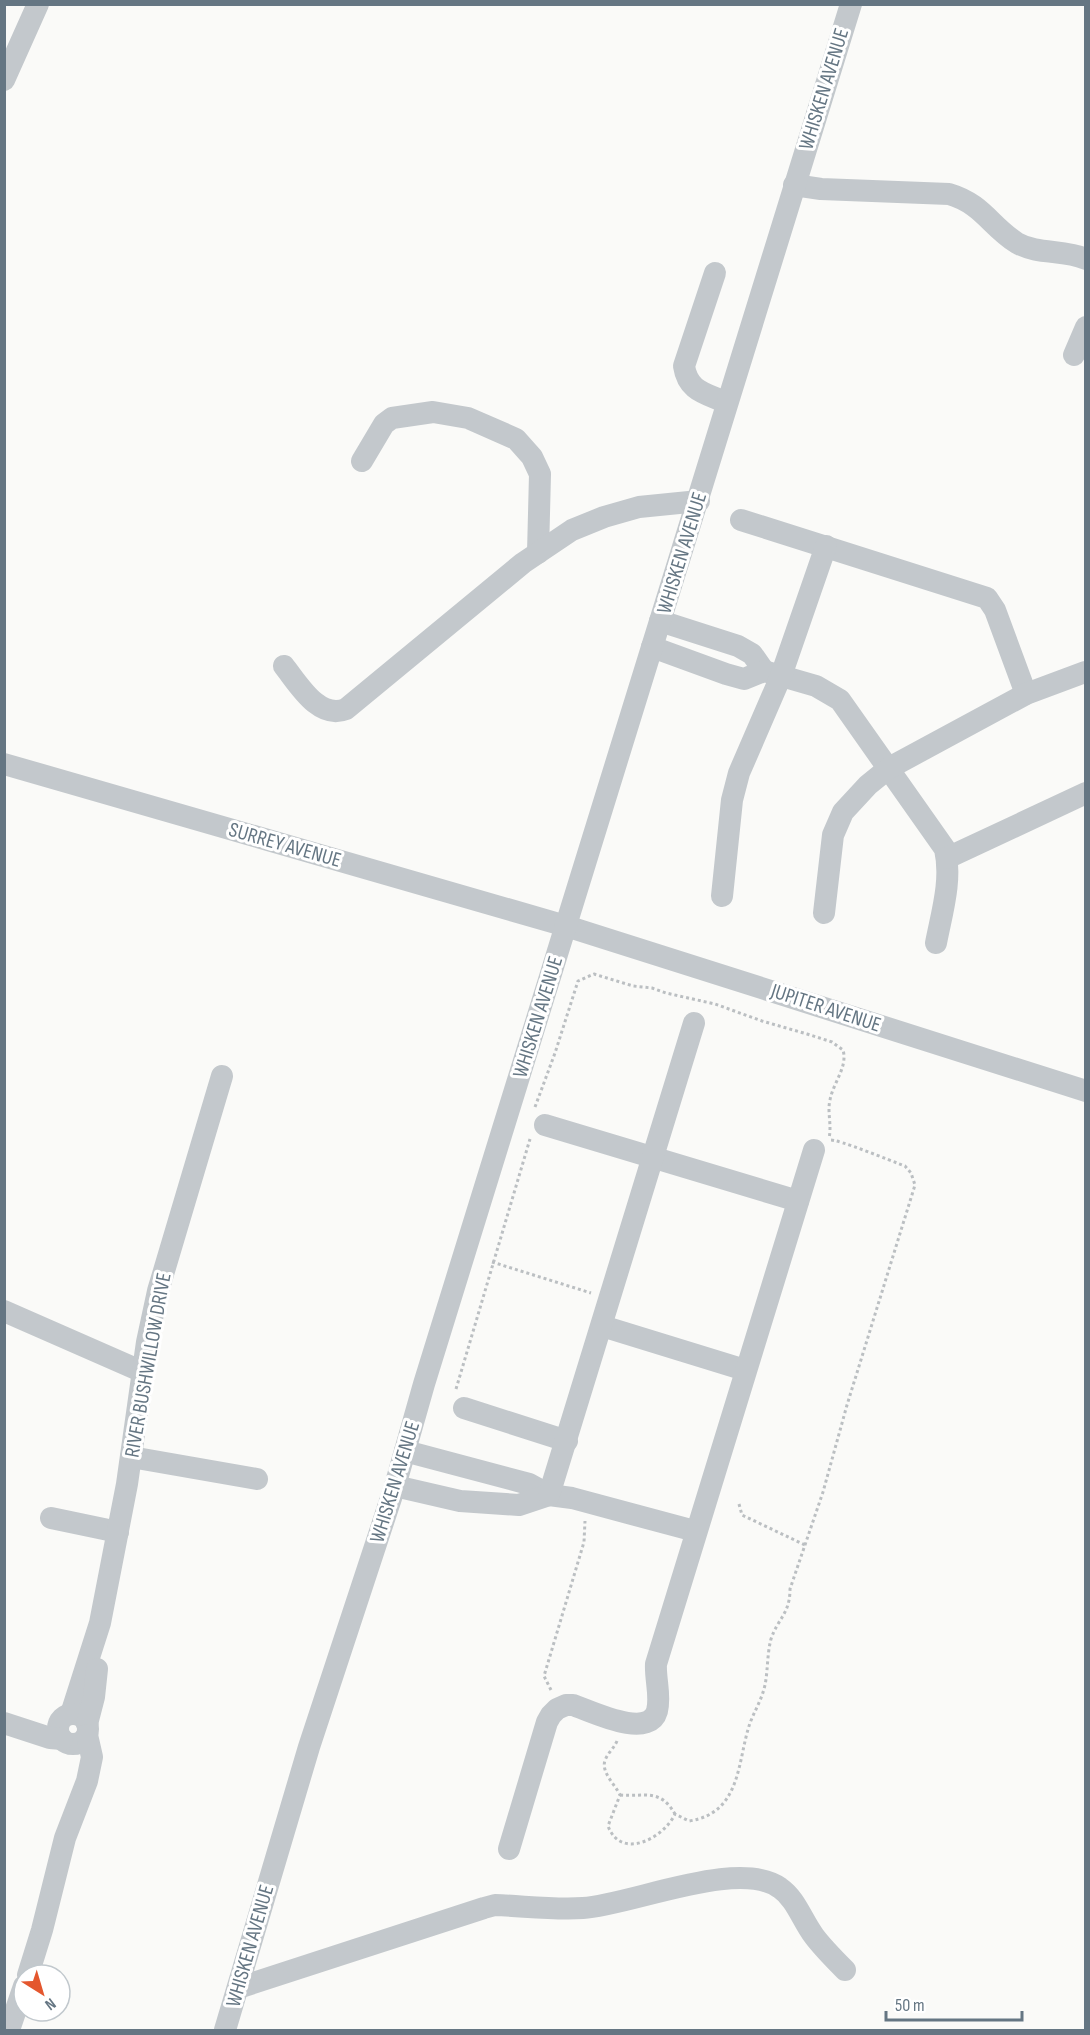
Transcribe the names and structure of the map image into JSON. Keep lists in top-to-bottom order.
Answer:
{
  "streets": {
    "street": [
      "WHISKEN AVENUE",
      "SURREY AVENUE",
      "JUPITER AVENUE",
      "RIVER BUSHWILLOW DRIVE"
    ]
  },
  "crossings": [
    ["WHISKEN AVENUE", "SURREY AVENUE"],
    ["WHISKEN AVENUE", "JUPITER AVENUE"],
    ["SURREY AVENUE", "JUPITER AVENUE"]
  ],
  "scale_bar": "50 m",
  "north": "bottom right"
}
